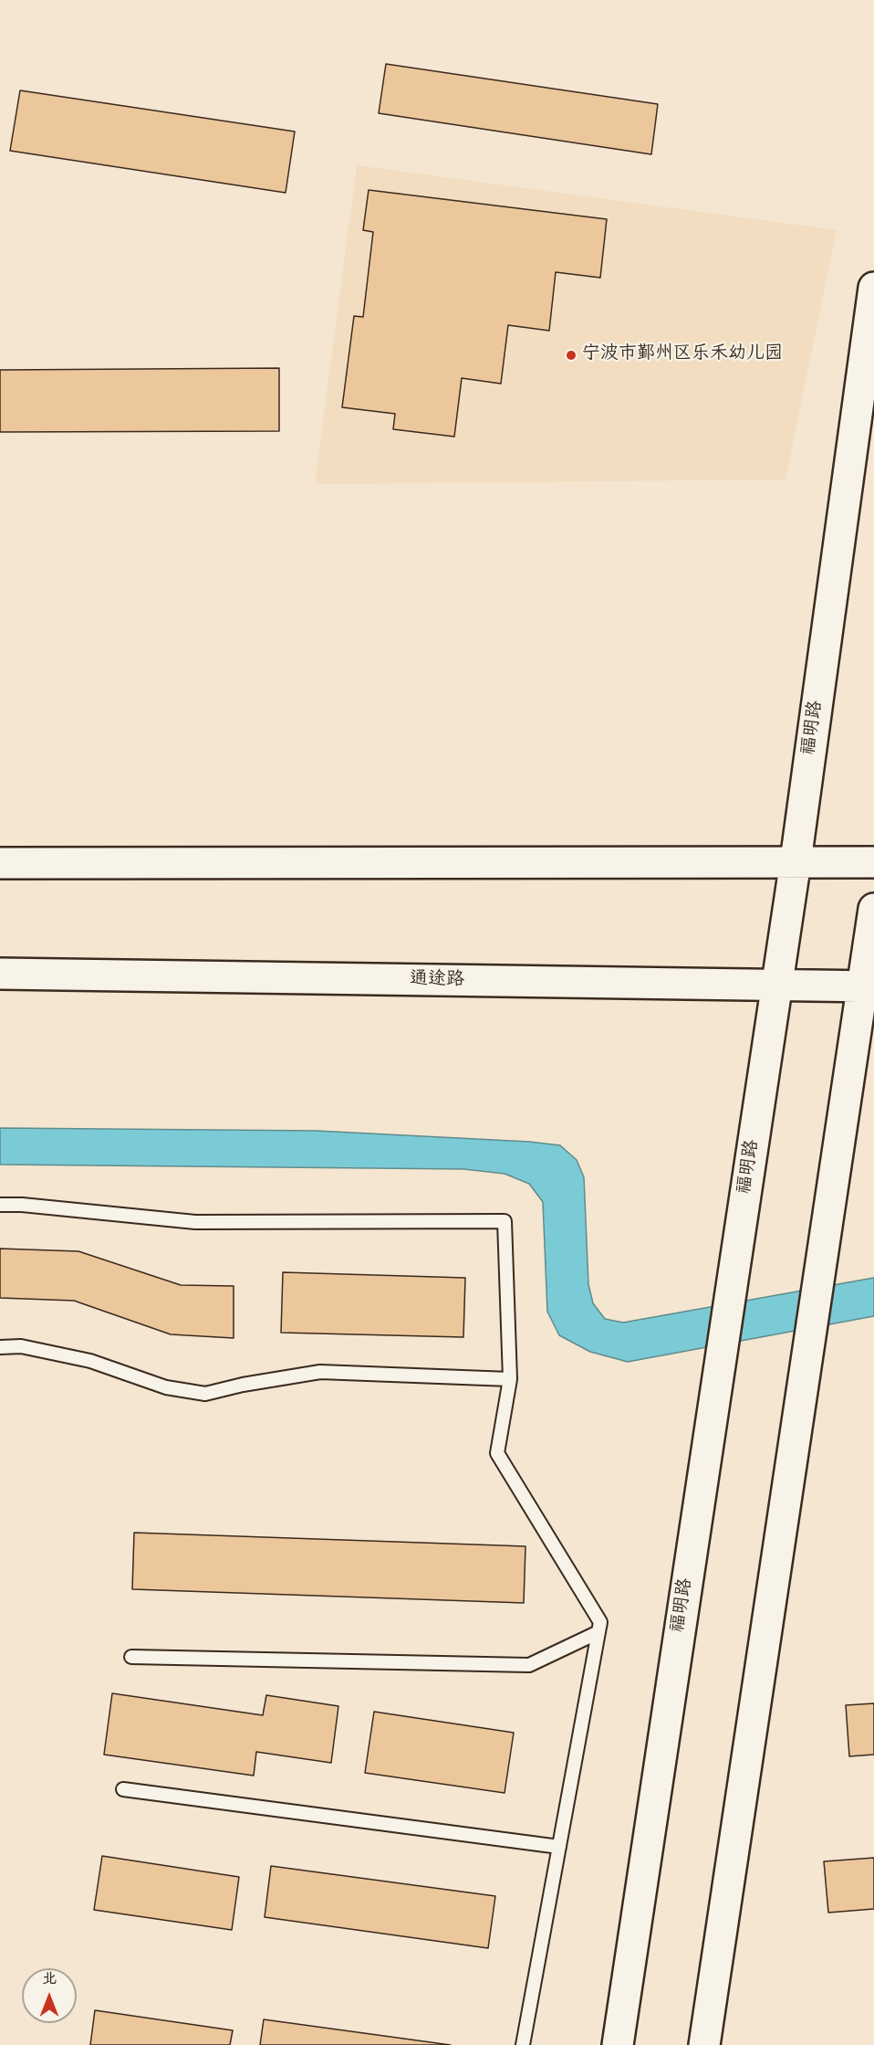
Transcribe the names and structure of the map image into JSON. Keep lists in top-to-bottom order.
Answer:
{
  "streets": {
    "main road": ["福明路", "通途路"]
  },
  "crossings": [
    ["福明路", "通途路"]
  ],
  "places": ["宁波市鄞州区乐禾幼儿园"],
  "north": "top"
}
